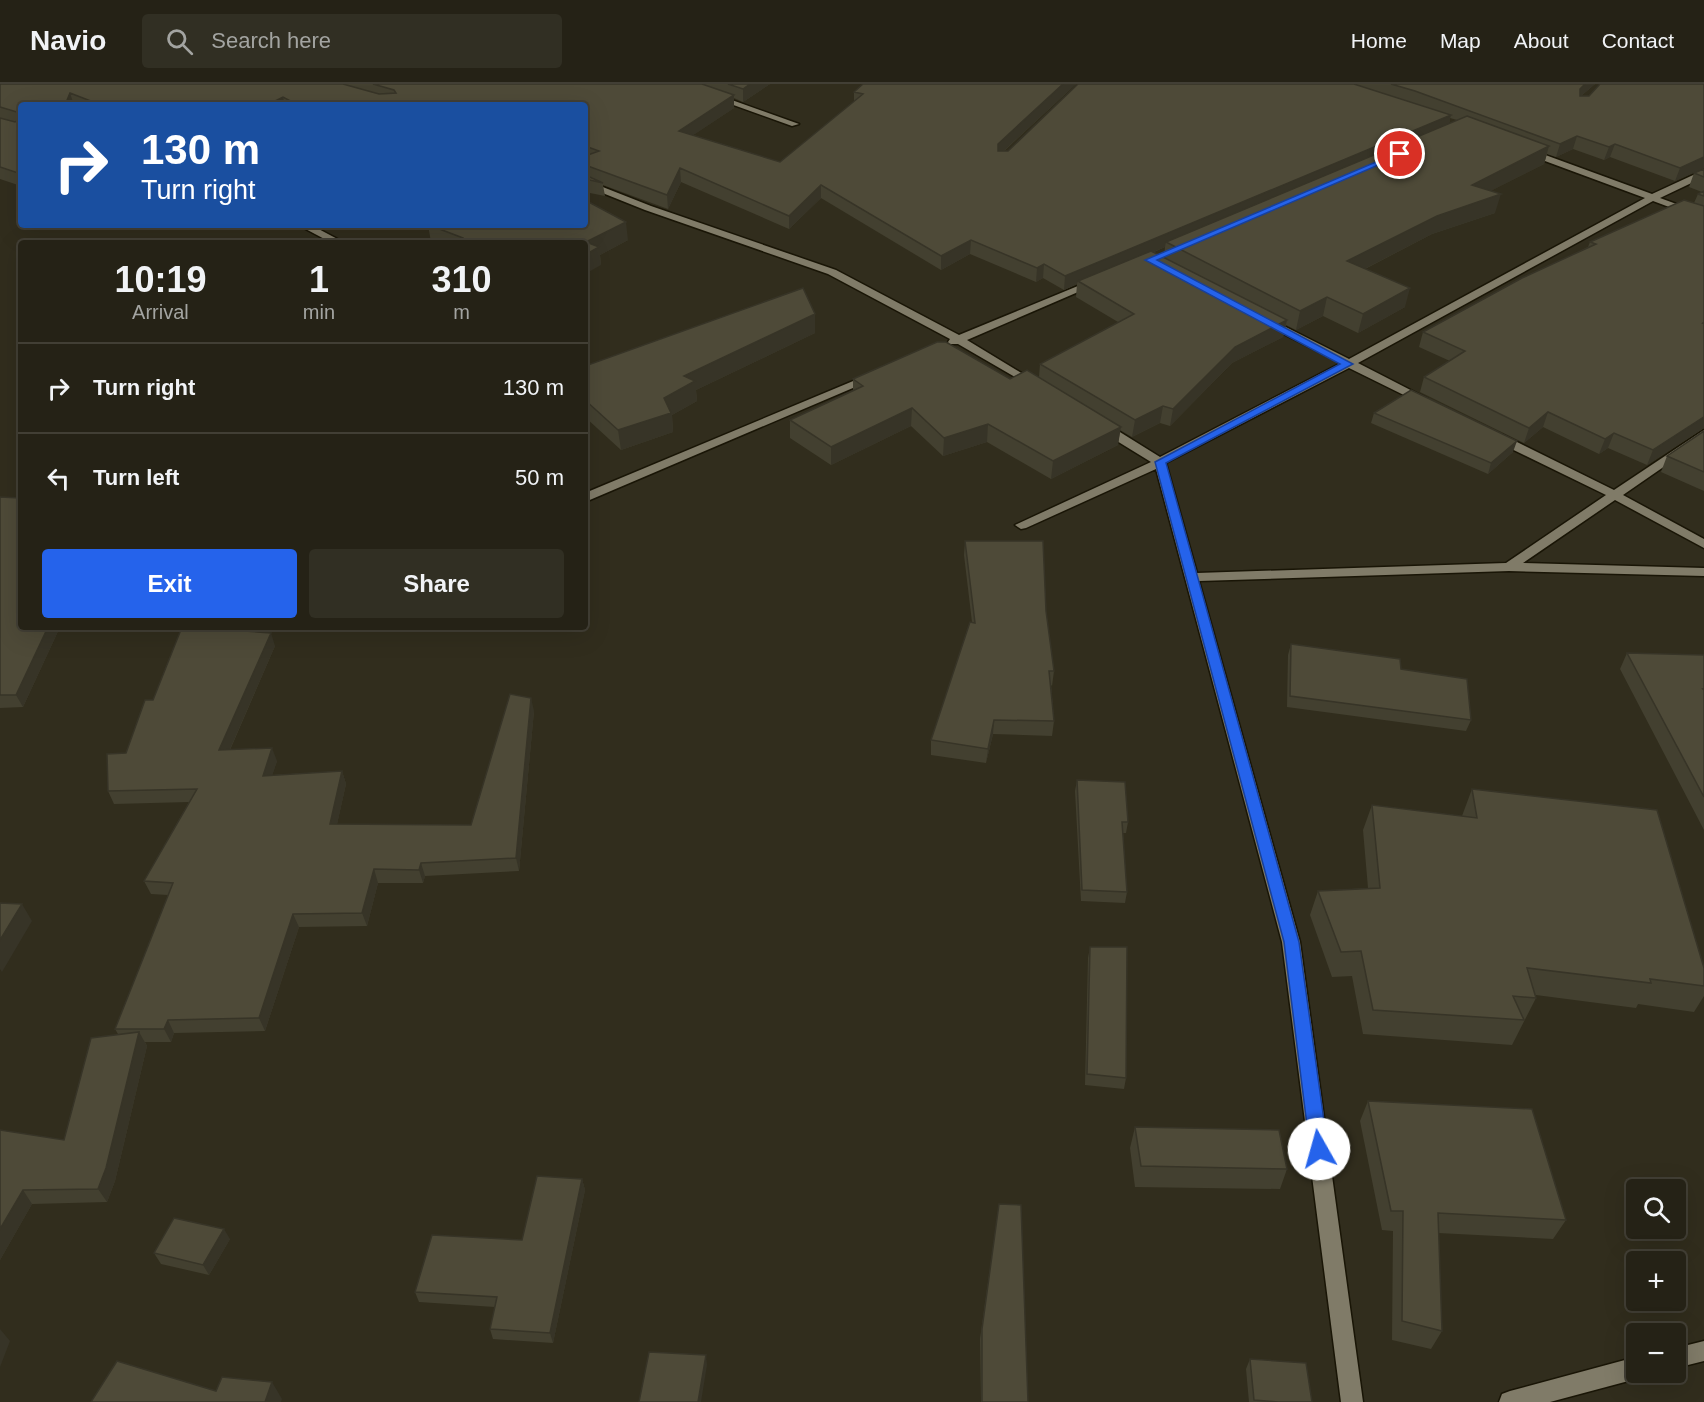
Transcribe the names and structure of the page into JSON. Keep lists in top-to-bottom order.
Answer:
{
  "page": {
    "header": "Navio",
    "search": "Search here",
    "nav": [
      "Home",
      "Map",
      "About",
      "Contact"
    ],
    "turn": ["130 m", "Turn right"],
    "eta": [
      "10:19",
      "Arrival",
      "1",
      "min",
      "310",
      "m"
    ],
    "list": [
      {
        "name": "Turn right",
        "value": "130 m"
      },
      {
        "name": "Turn left",
        "value": "50 m"
      }
    ],
    "buttons": ["Exit", "Share"],
    "map_buttons": ["+", "−"]
  }
}
